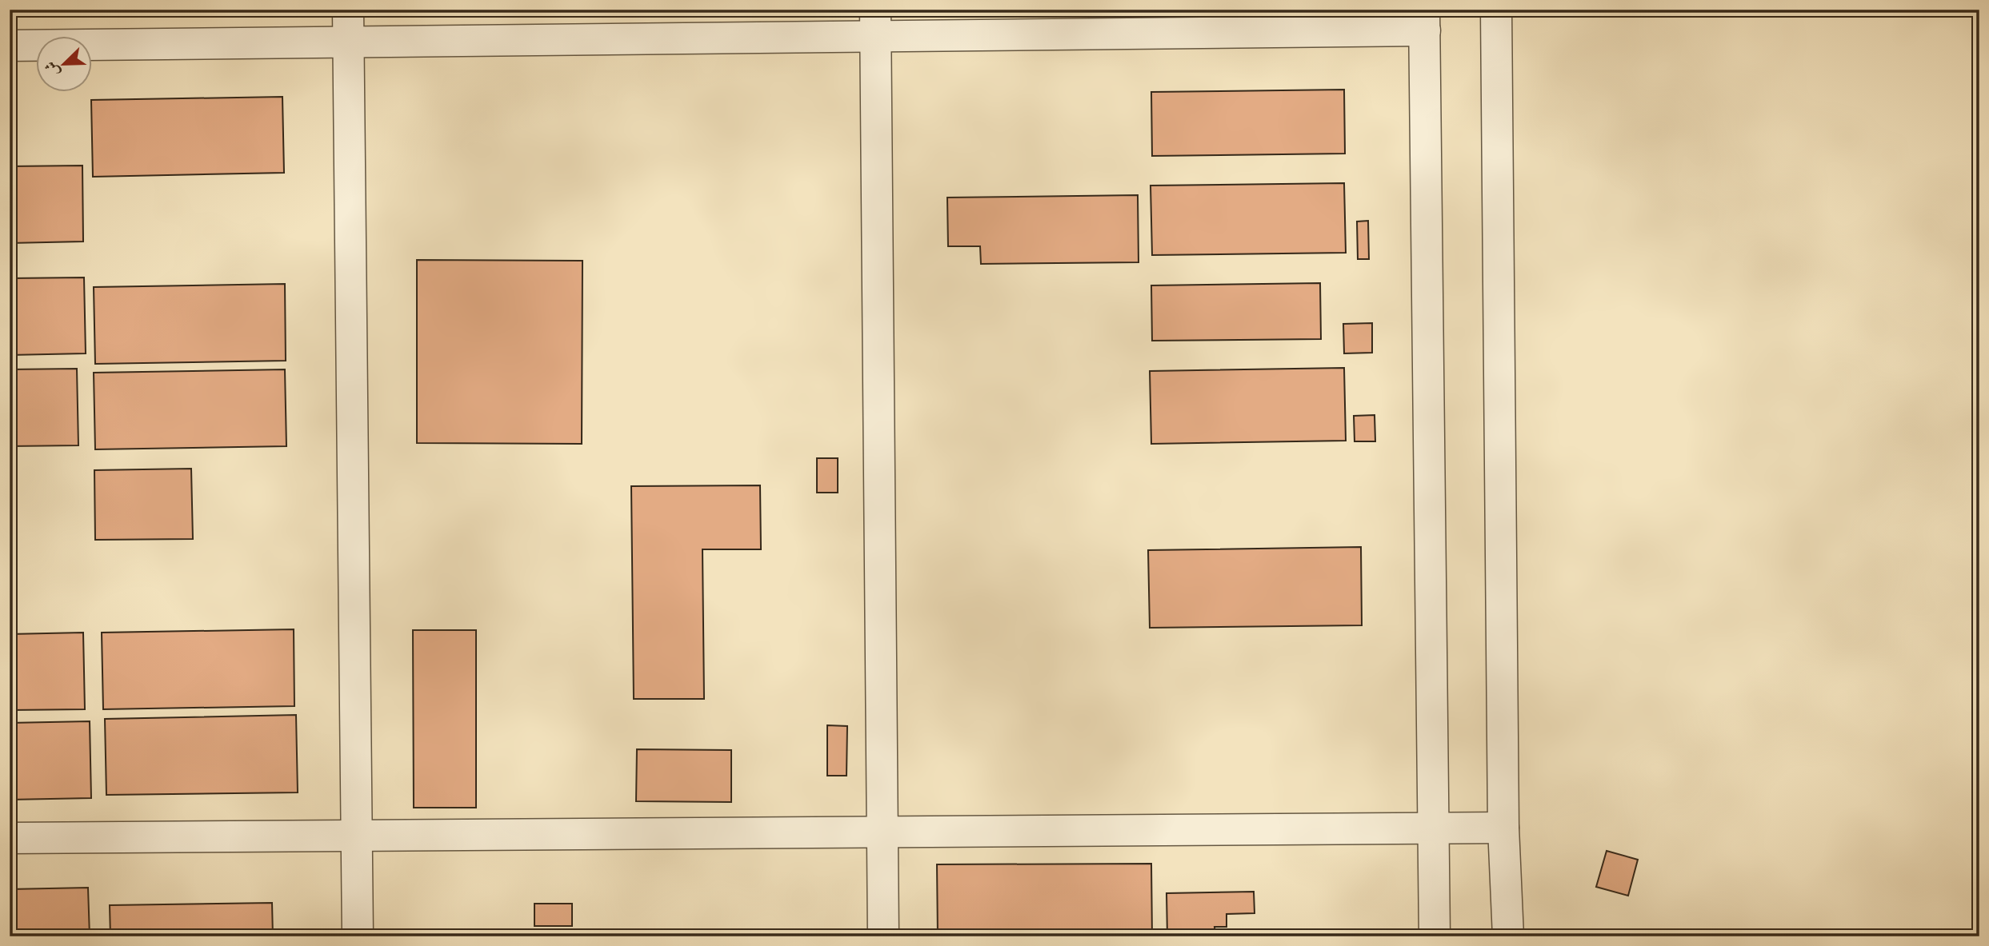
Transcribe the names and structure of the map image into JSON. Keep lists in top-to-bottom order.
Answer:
{
  "north": "bottom left"
}
